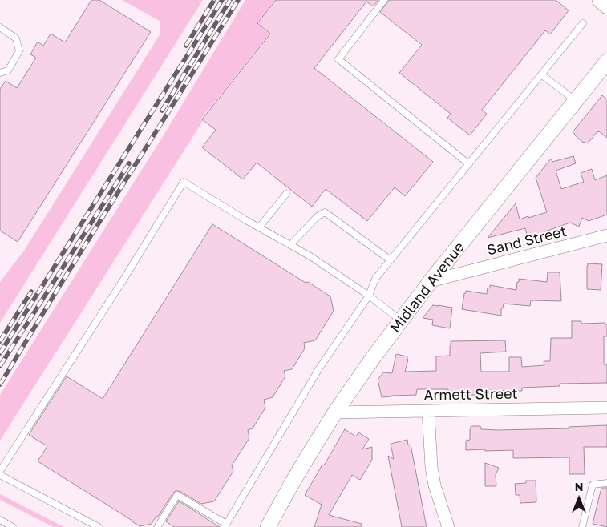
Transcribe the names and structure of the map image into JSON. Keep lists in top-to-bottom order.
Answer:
{
  "streets": {
    "street": ["Sand Street", "Midland Avenue", "Armett Street"]
  },
  "crossings": [
    ["Sand Street", "Midland Avenue"],
    ["Midland Avenue", "Armett Street"]
  ],
  "north": "top"
}
